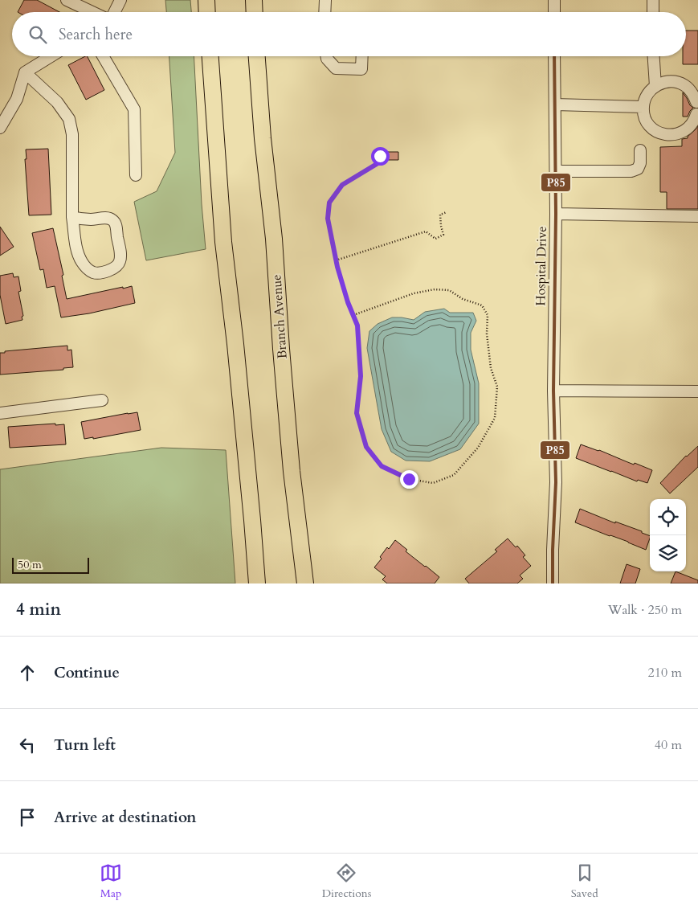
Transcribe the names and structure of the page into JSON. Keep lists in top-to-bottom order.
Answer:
{
  "streets": {
    "highway": ["Branch Avenue"],
    "street": ["Hospital Drive"]
  },
  "lines": ["transit line P85"],
  "scale_bar": "50 m",
  "page": {
    "search": "Search here",
    "scale": "50 m",
    "heading": ["4 min", "Walk · 250 m"],
    "list": [
      ["Continue", "210 m"],
      ["Turn left", "40 m"],
      "Arrive at destination"
    ],
    "nav": ["Map", "Directions", "Saved"]
  }
}
